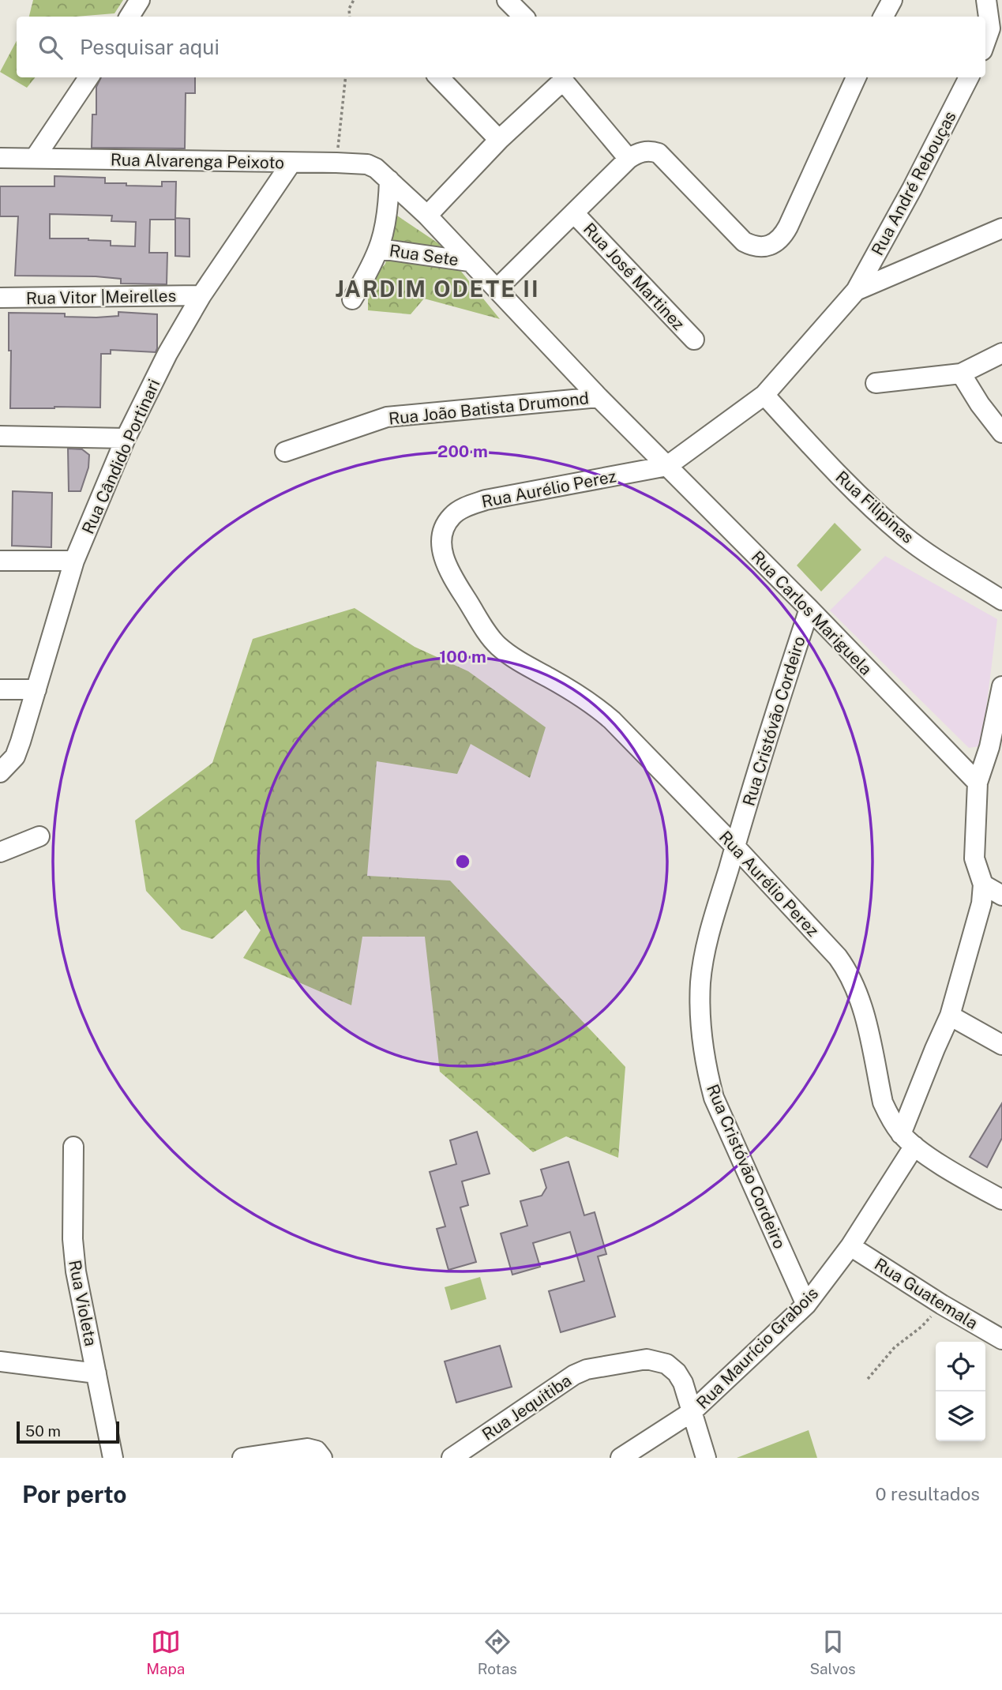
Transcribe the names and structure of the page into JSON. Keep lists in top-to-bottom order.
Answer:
{
  "streets": {
    "street": [
      "Rua Alvarenga Peixoto",
      "Rua André Rebouças",
      "Rua Sete",
      "Rua José Martinez",
      "Rua Vitor |Meirelles",
      "Rua João Batista Drumond",
      "Rua Cândido Portinari",
      "Rua Aurélio Perez",
      "Rua Filipinas",
      "Rua Carlos Mariguela",
      "Rua Cristóvão Cordeiro",
      "Rua Guatemala",
      "Rua Violeta",
      "Rua Maurício Grabois",
      "Rua Jequitiba"
    ]
  },
  "crossings": [
    ["Rua Alvarenga Peixoto", "Rua Cândido Portinari"],
    ["Rua Alvarenga Peixoto", "Rua Carlos Mariguela"],
    ["Rua André Rebouças", "Rua Aurélio Perez"],
    ["Rua Sete", "Rua Carlos Mariguela"],
    ["Rua Vitor |Meirelles", "Rua Cândido Portinari"],
    ["Rua João Batista Drumond", "Rua Carlos Mariguela"],
    ["Rua Aurélio Perez", "Rua Filipinas"],
    ["Rua Aurélio Perez", "Rua Carlos Mariguela"],
    ["Rua Aurélio Perez", "Rua Cristóvão Cordeiro"],
    ["Rua Aurélio Perez", "Rua Maurício Grabois"],
    ["Rua Carlos Mariguela", "Rua Cristóvão Cordeiro"],
    ["Rua Cristóvão Cordeiro", "Rua Maurício Grabois"],
    ["Rua Guatemala", "Rua Maurício Grabois"],
    ["Rua Maurício Grabois", "Rua Jequitiba"]
  ],
  "districts": ["JARDIM ODETE II"],
  "scale_bar": "50 m",
  "page": {
    "search": "Pesquisar aqui",
    "scale": "50 m",
    "heading": ["Por perto", "0 resultados"],
    "nav": ["Mapa", "Rotas", "Salvos"]
  },
  "rings": ["200 m", "100 m"]
}
